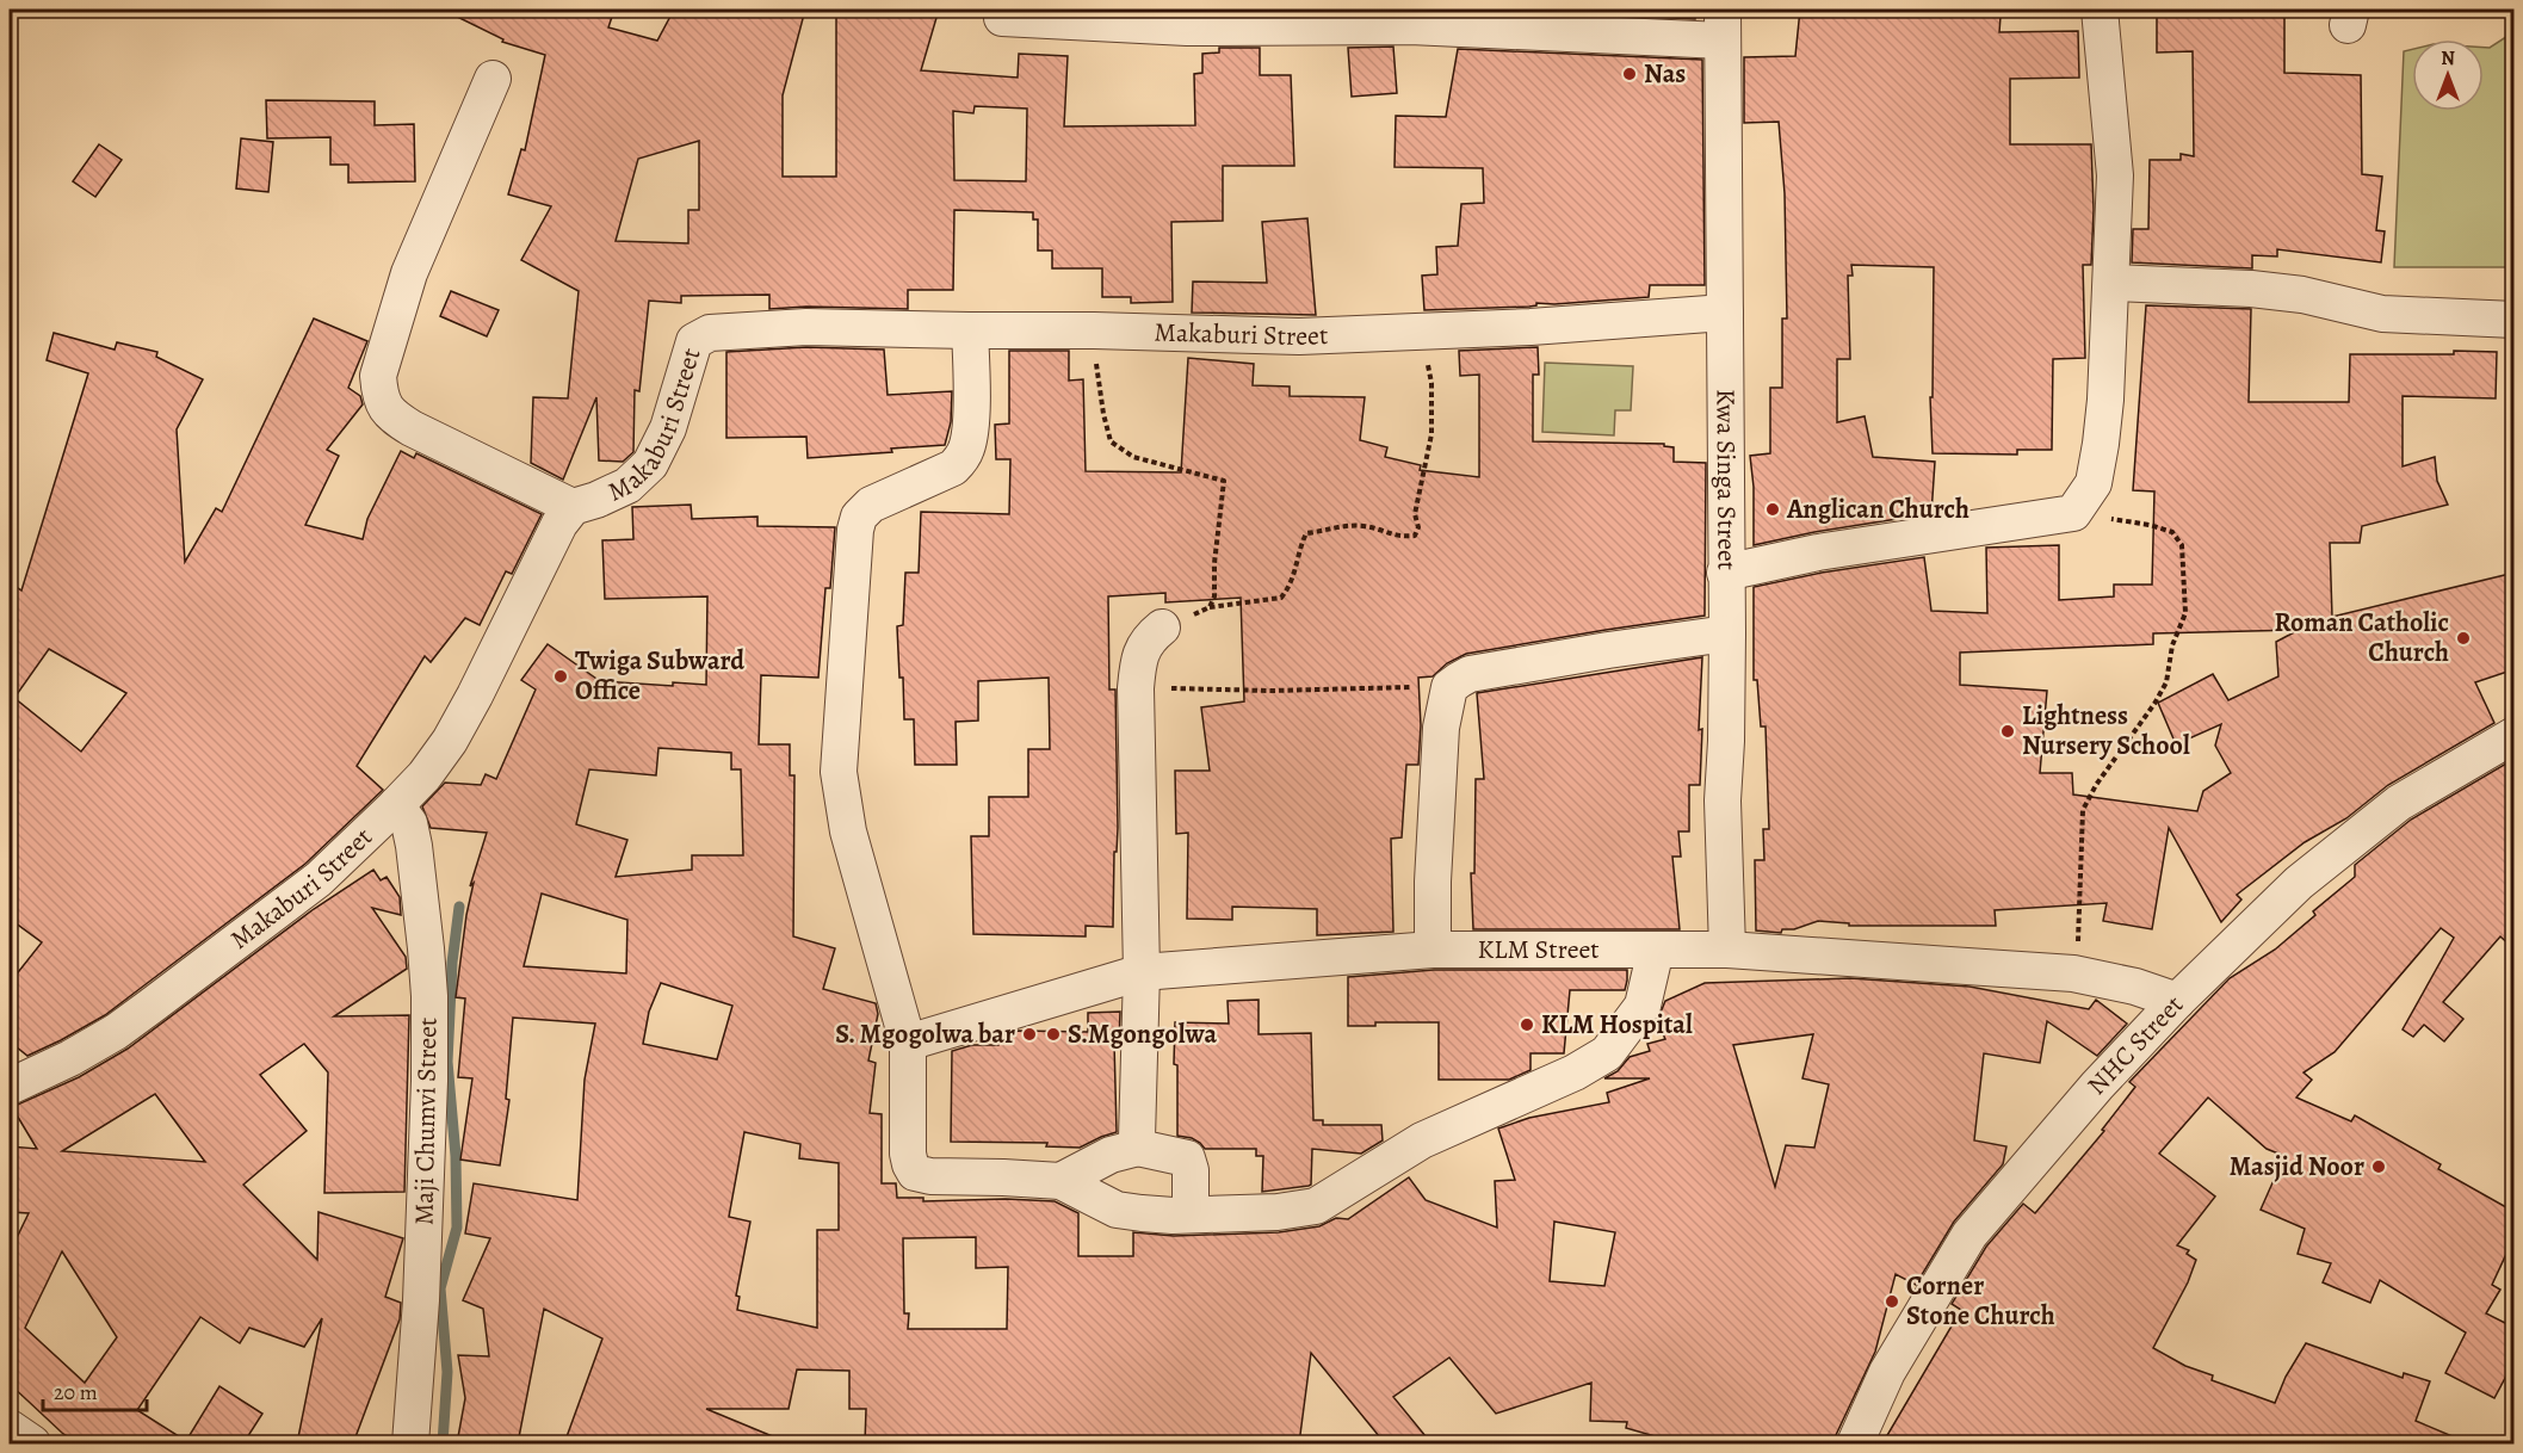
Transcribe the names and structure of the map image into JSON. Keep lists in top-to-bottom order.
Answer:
{
  "streets": {
    "street": [
      "Makaburi Street",
      "Kwa Singa Street",
      "KLM Street",
      "NHC Street",
      "Maji Chumvi Street"
    ]
  },
  "crossings": [
    ["Makaburi Street", "Kwa Singa Street"],
    ["Makaburi Street", "Maji Chumvi Street"],
    ["Kwa Singa Street", "KLM Street"],
    ["KLM Street", "NHC Street"]
  ],
  "places": [
    "Nas",
    "Anglican Church",
    "Roman Catholic Church",
    "Twiga Subward Office",
    "Lightness Nursery School",
    "KLM Hospital",
    "S. Mgogolwa bar",
    "S.Mgongolwa",
    "Masjid Noor",
    "Corner Stone Church"
  ],
  "scale_bar": "20 m",
  "north": "top"
}
